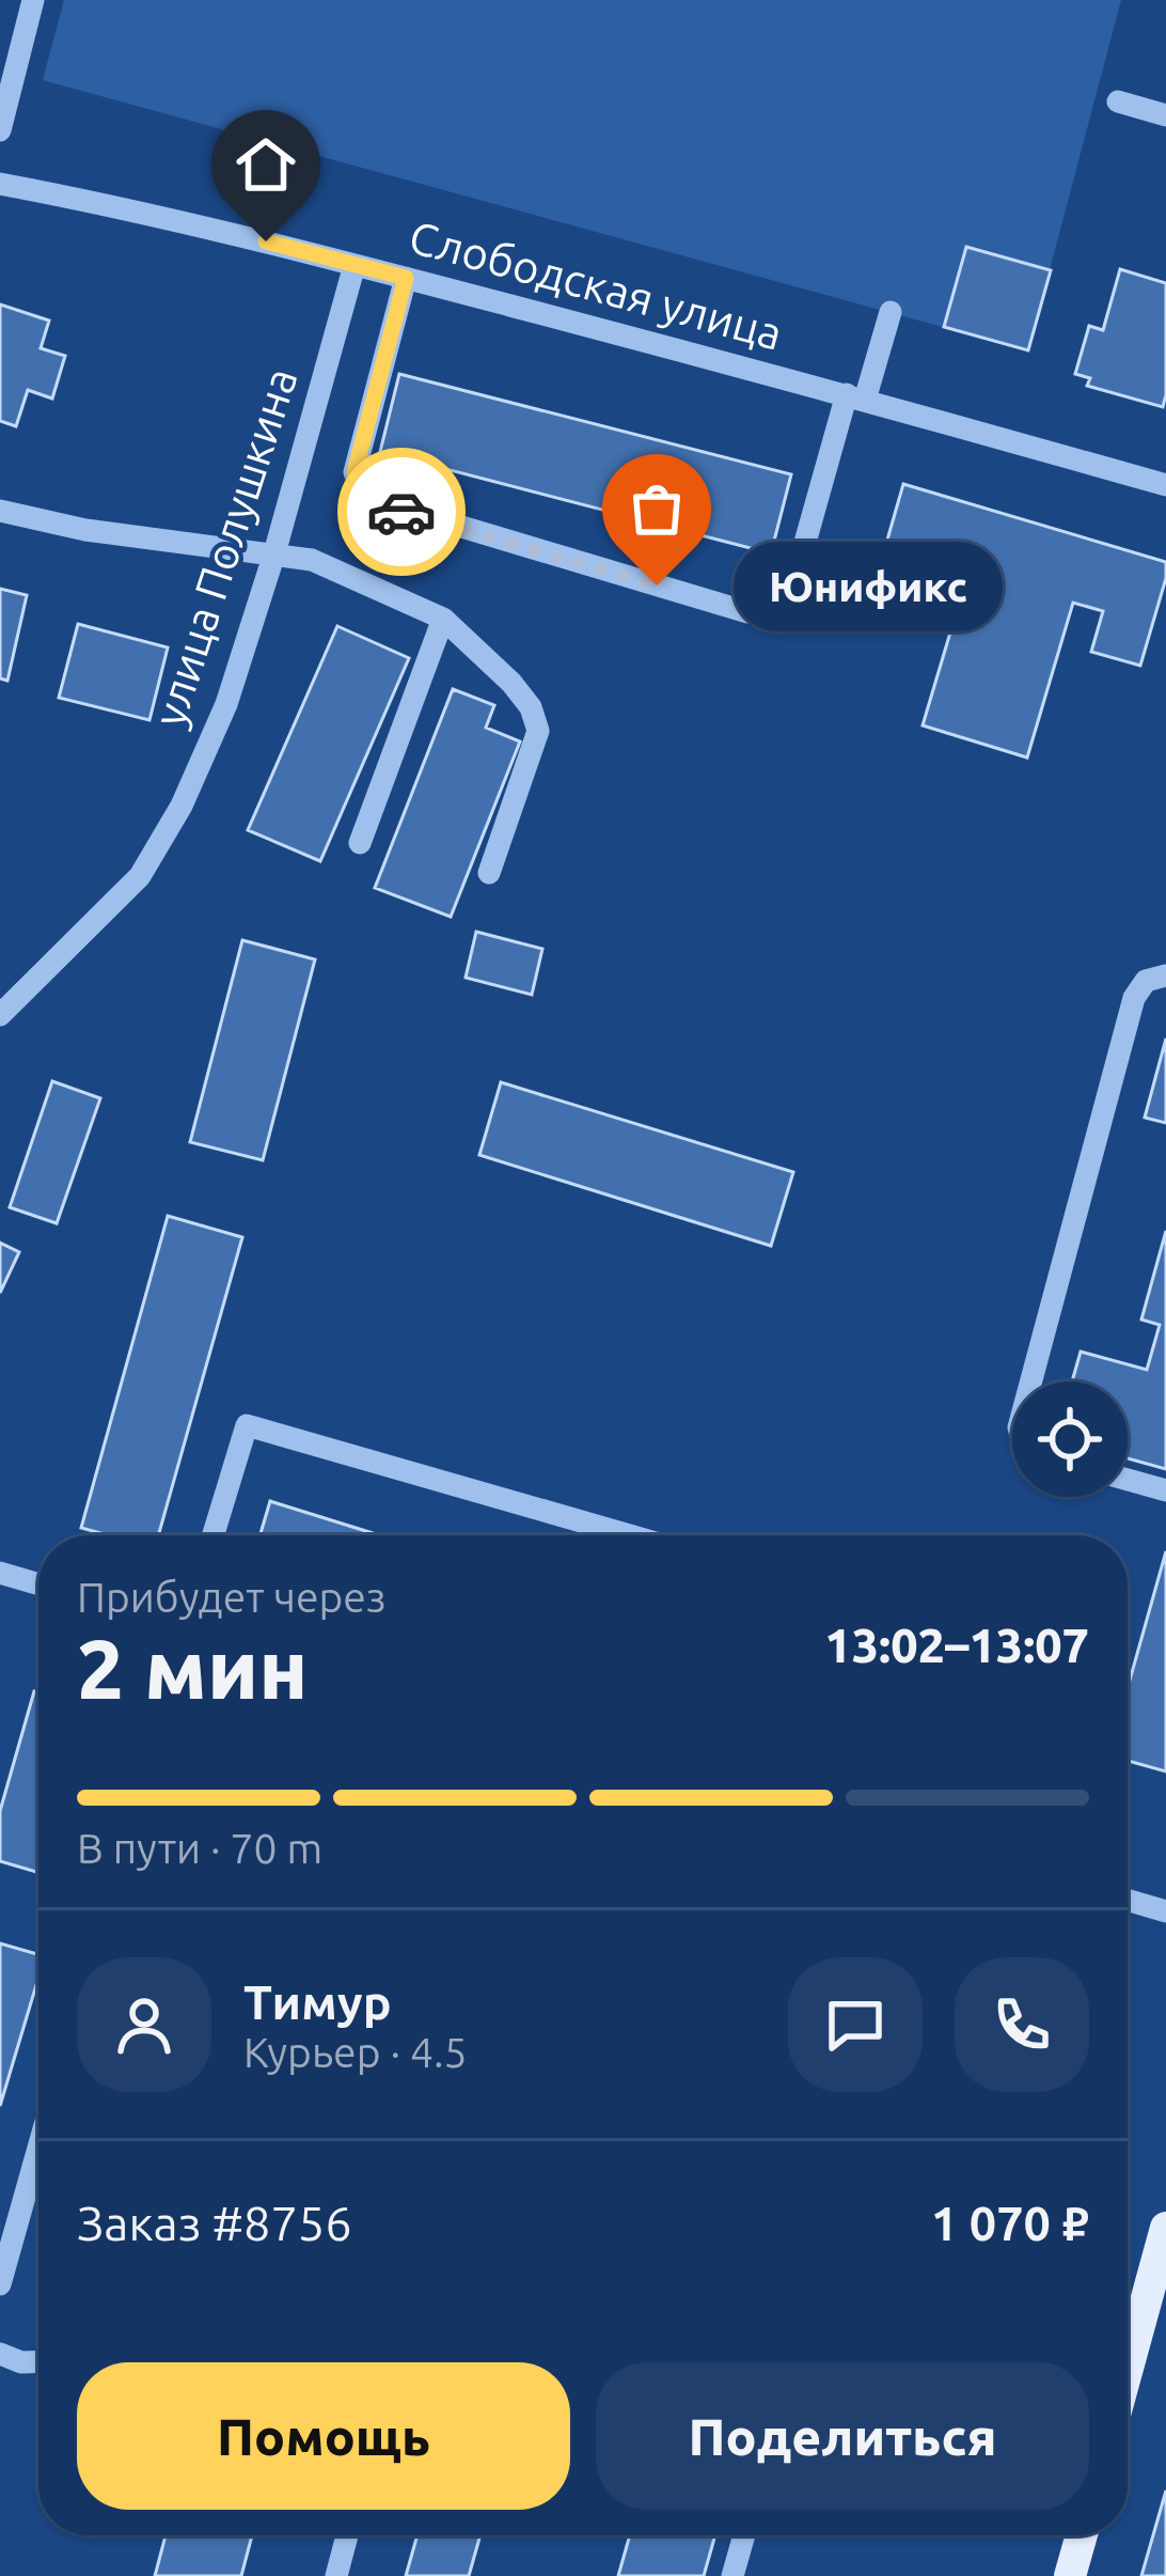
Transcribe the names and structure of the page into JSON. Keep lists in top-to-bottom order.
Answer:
{
  "streets": {
    "street": ["Слободская улица", "улица Полушкина"]
  },
  "crossings": [
    ["Слободская улица", "улица Полушкина"]
  ],
  "places": ["Юнификс"],
  "page": {
    "bubble": "Юнификс",
    "heading": ["2 мин", "Прибудет через", "13:02–13:07"],
    "panel": [
      "Тимур",
      "Курьер · 4.5",
      "Заказ #8756",
      "1 070 ₽"
    ],
    "bar": "В пути · 70 m",
    "buttons": ["Помощь", "Поделиться"]
  }
}
